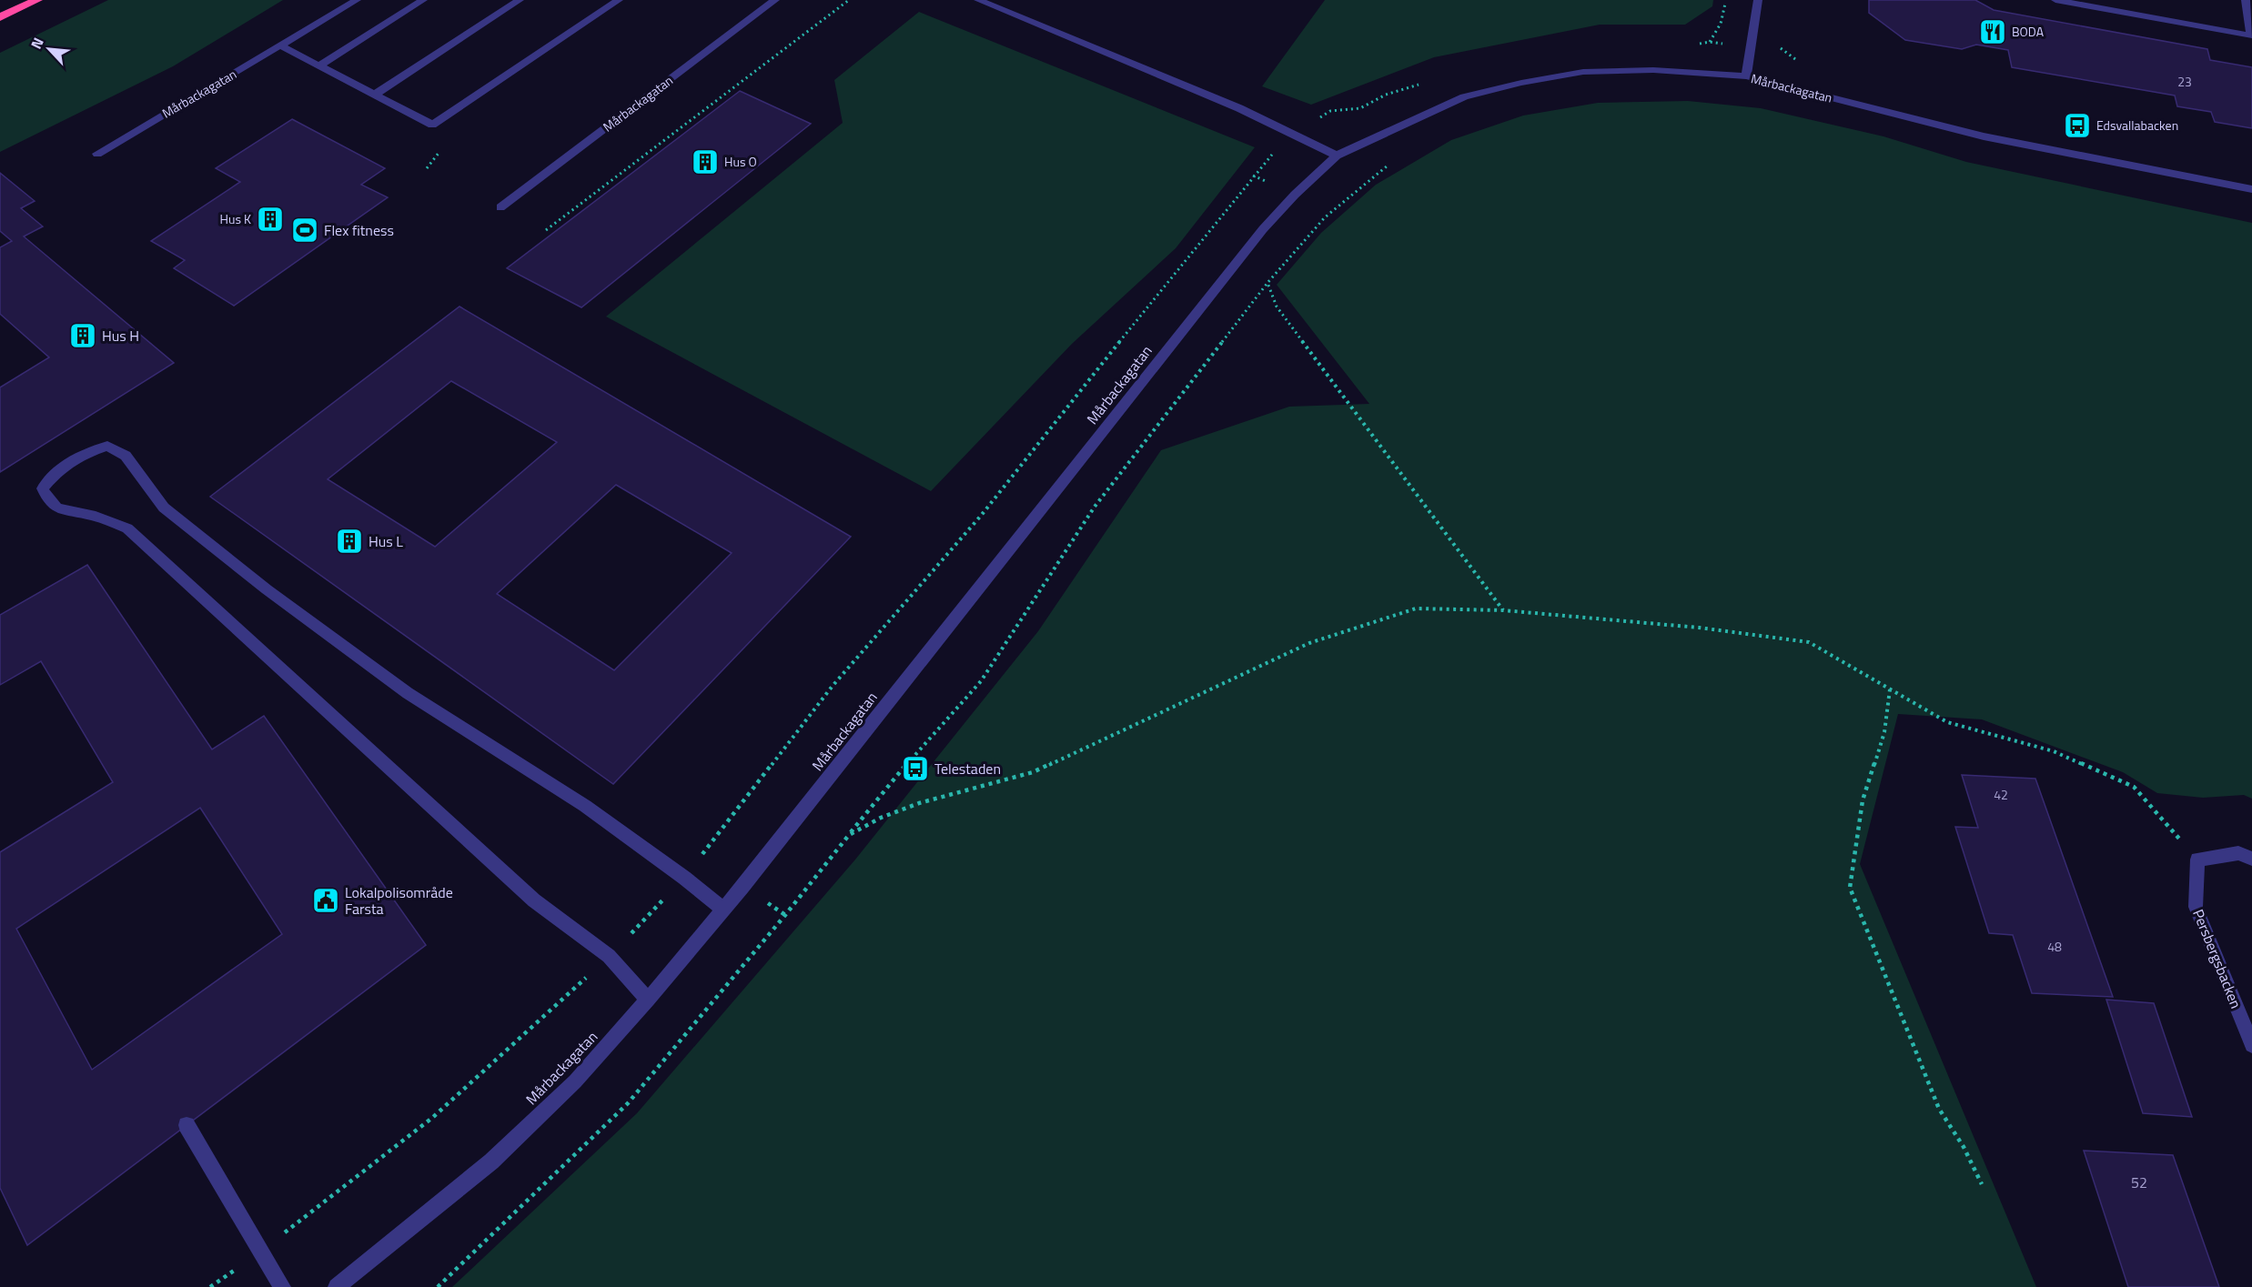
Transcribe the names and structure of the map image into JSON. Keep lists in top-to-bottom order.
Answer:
{
  "streets": {
    "street": ["Mårbackagatan", "Persbergsbacken"]
  },
  "places": {
    "restaurant": ["BODA"],
    "bus stop": ["Edsvallabacken", "Telestaden"],
    "building": [
      "Hus O",
      "Hus K",
      "Hus H",
      "Hus L"
    ],
    "sports": ["Flex fitness"],
    "public building": ["Lokalpolisområde Farsta"]
  },
  "house_numbers": [
    "23",
    "42",
    "48",
    "52"
  ],
  "north": "top left"
}
